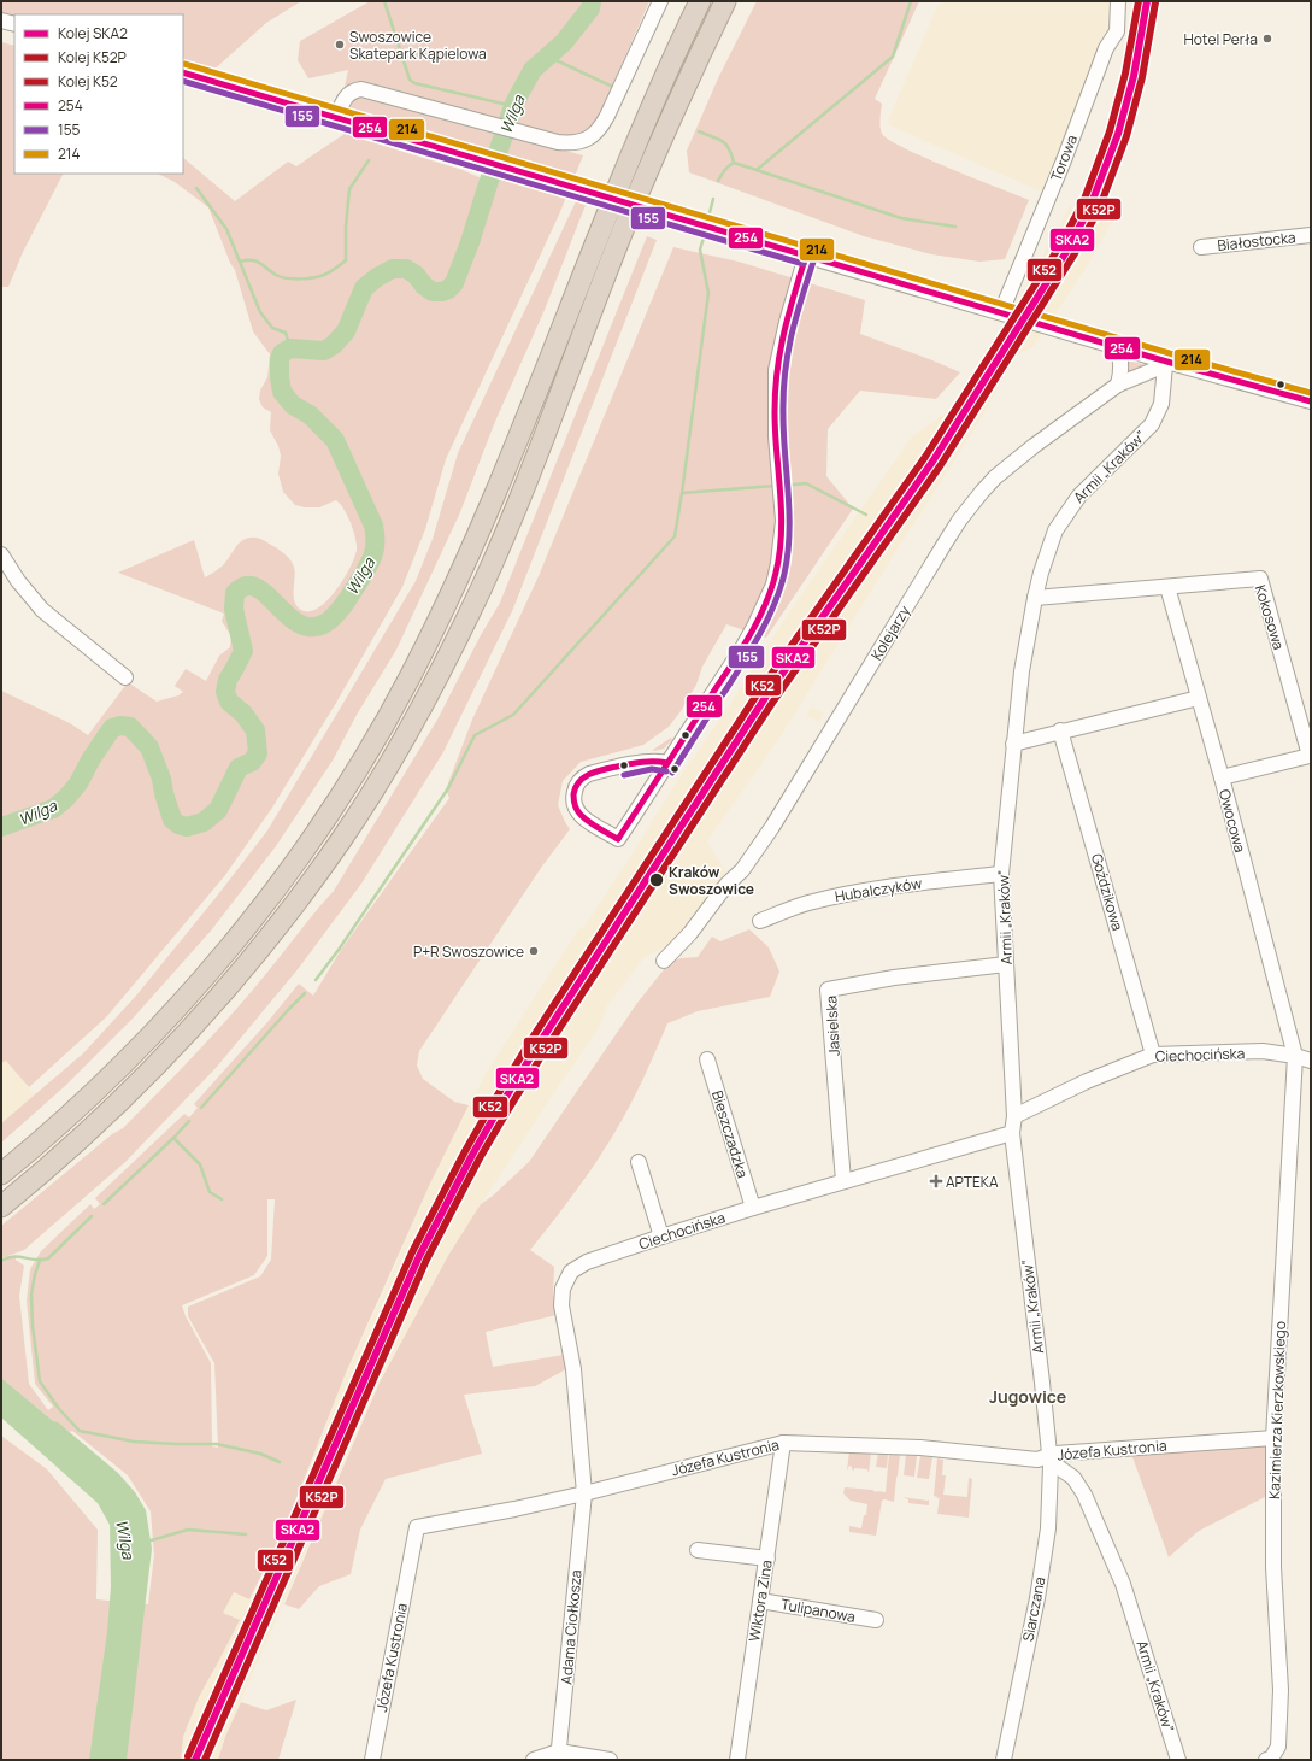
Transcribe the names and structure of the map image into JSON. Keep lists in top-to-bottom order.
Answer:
{
  "streets": {
    "street": [
      "Torowa",
      "Białostocka",
      "Armii „Kraków”",
      "Kokosowa",
      "Kolejarzy",
      "Owocowa",
      "Hubalczyków",
      "Goździkowa",
      "Jasielska",
      "Ciechocińska",
      "Bieszczadzka",
      "Kazimierza Kierzkowskiego",
      "Józefa Kustronia",
      "Wiktora Zina",
      "Siarczana",
      "Tulipanowa",
      "Adama Ciołkosza"
    ]
  },
  "crossings": [
    ["Armii „Kraków”", "Kokosowa"],
    ["Armii „Kraków”", "Kolejarzy"],
    ["Armii „Kraków”", "Hubalczyków"],
    ["Armii „Kraków”", "Jasielska"],
    ["Armii „Kraków”", "Ciechocińska"],
    ["Armii „Kraków”", "Józefa Kustronia"],
    ["Armii „Kraków”", "Siarczana"],
    ["Kokosowa", "Owocowa"],
    ["Owocowa", "Ciechocińska"],
    ["Owocowa", "Kazimierza Kierzkowskiego"],
    ["Goździkowa", "Ciechocińska"],
    ["Jasielska", "Ciechocińska"],
    ["Ciechocińska", "Bieszczadzka"],
    ["Ciechocińska", "Kazimierza Kierzkowskiego"],
    ["Ciechocińska", "Józefa Kustronia"],
    ["Ciechocińska", "Adama Ciołkosza"],
    ["Kazimierza Kierzkowskiego", "Józefa Kustronia"],
    ["Józefa Kustronia", "Wiktora Zina"],
    ["Józefa Kustronia", "Siarczana"],
    ["Józefa Kustronia", "Adama Ciołkosza"],
    ["Wiktora Zina", "Tulipanowa"]
  ],
  "districts": ["Jugowice"],
  "water": ["Wilga"],
  "places": {
    "other": [
      "Hotel Perła",
      "Swoszowice Skatepark Kąpielowa",
      "Kraków Swoszowice",
      "P+R Swoszowice"
    ],
    "health": ["APTEKA"]
  },
  "lines": [
    "rail line SKA2",
    "rail line K52",
    "rail line K52P",
    "transit line 214",
    "transit line 254",
    "transit line 155"
  ],
  "legend": [
    "Kolej SKA2",
    "Kolej K52P",
    "Kolej K52",
    "254",
    "155",
    "214"
  ]
}
